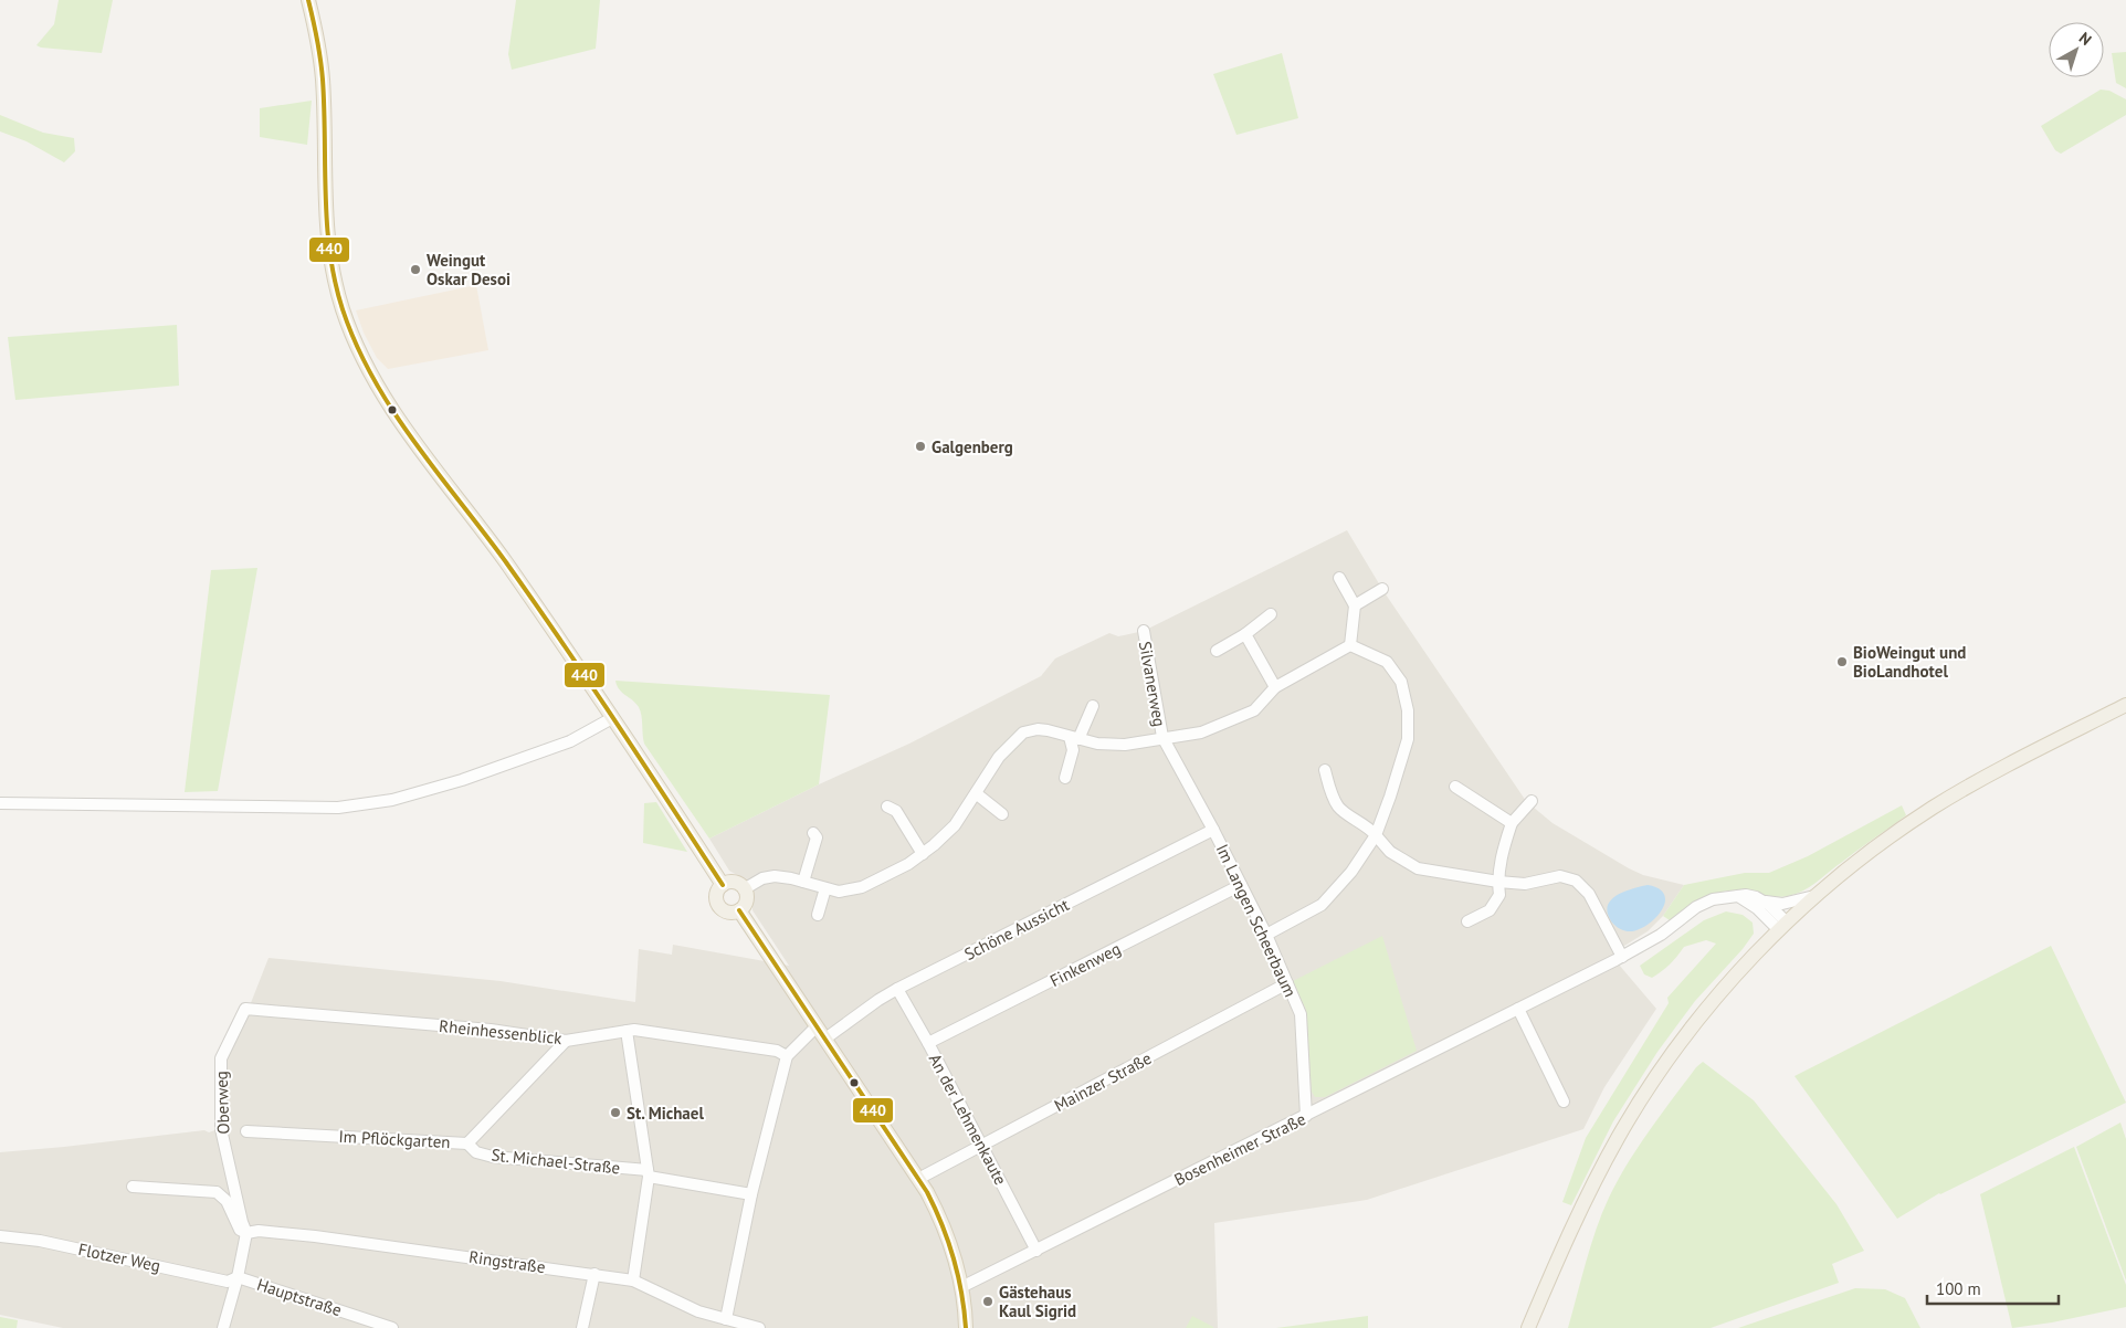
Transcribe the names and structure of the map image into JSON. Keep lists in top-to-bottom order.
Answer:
{
  "streets": {
    "street": [
      "Silvanerweg",
      "Im Langen Scheerbaum",
      "Schöne Aussicht",
      "Finkenweg",
      "Rheinhessenblick",
      "Mainzer Straße",
      "Oberweg",
      "An der Lehmenkaute",
      "Im Pflöckgarten",
      "Bosenheimer Straße",
      "St. Michael-Straße",
      "Flotzer Weg",
      "Ringstraße",
      "Hauptstraße"
    ]
  },
  "crossings": [
    ["Silvanerweg", "Im Langen Scheerbaum"],
    ["Im Langen Scheerbaum", "Schöne Aussicht"],
    ["Im Langen Scheerbaum", "Finkenweg"],
    ["Im Langen Scheerbaum", "Mainzer Straße"],
    ["Im Langen Scheerbaum", "Bosenheimer Straße"],
    ["Schöne Aussicht", "Rheinhessenblick"],
    ["Schöne Aussicht", "An der Lehmenkaute"],
    ["Finkenweg", "An der Lehmenkaute"],
    ["Rheinhessenblick", "Oberweg"],
    ["Rheinhessenblick", "Im Pflöckgarten"],
    ["Mainzer Straße", "An der Lehmenkaute"],
    ["Oberweg", "Flotzer Weg"],
    ["Oberweg", "Ringstraße"],
    ["Oberweg", "Hauptstraße"],
    ["An der Lehmenkaute", "Bosenheimer Straße"],
    ["Im Pflöckgarten", "St. Michael-Straße"],
    ["Flotzer Weg", "Hauptstraße"]
  ],
  "places": [
    "Weingut Oskar Desoi",
    "Galgenberg",
    "BioWeingut und BioLandhotel",
    "St. Michael",
    "Gästehaus Kaul Sigrid"
  ],
  "lines": ["transit line 440"],
  "scale_bar": "100 m",
  "north": "top right"
}
